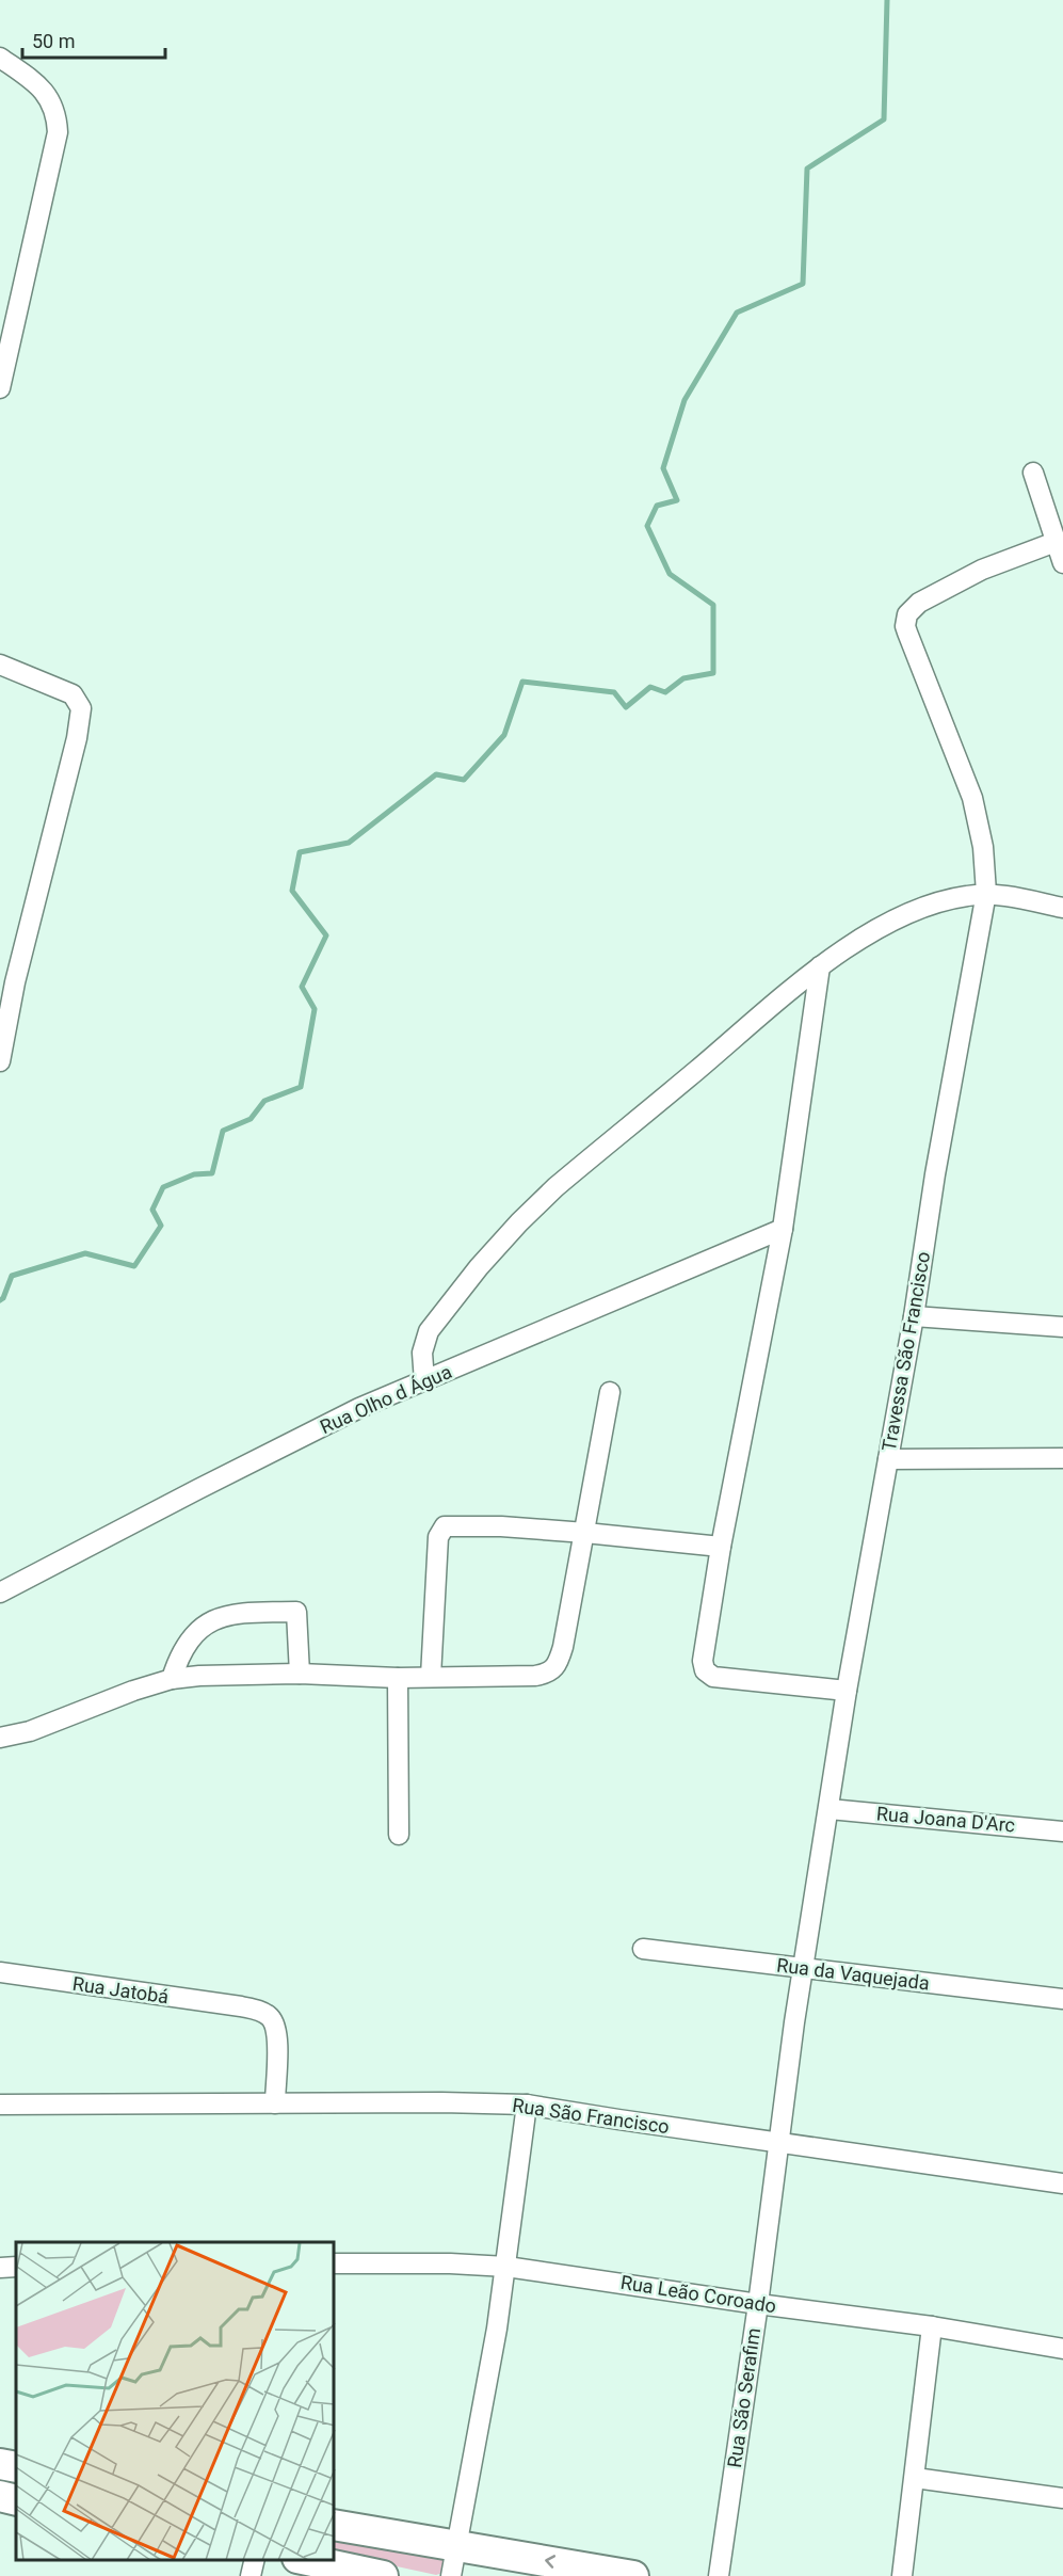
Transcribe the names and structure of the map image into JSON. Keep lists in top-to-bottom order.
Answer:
{
  "streets": {
    "street": [
      "Travessa São Francisco",
      "Rua Olho d Água",
      "Rua Joana D'Arc",
      "Rua da Vaquejada",
      "Rua Jatobá",
      "Rua São Francisco",
      "Rua Leão Coroado",
      "Rua São Serafim"
    ]
  },
  "crossings": [
    ["Travessa São Francisco", "Rua Joana D'Arc"],
    ["Travessa São Francisco", "Rua da Vaquejada"],
    ["Travessa São Francisco", "Rua São Serafim"],
    ["Rua da Vaquejada", "Rua São Serafim"],
    ["Rua Jatobá", "Rua São Francisco"],
    ["Rua São Francisco", "Rua São Serafim"],
    ["Rua Leão Coroado", "Rua São Serafim"]
  ],
  "scale_bar": "50 m"
}
